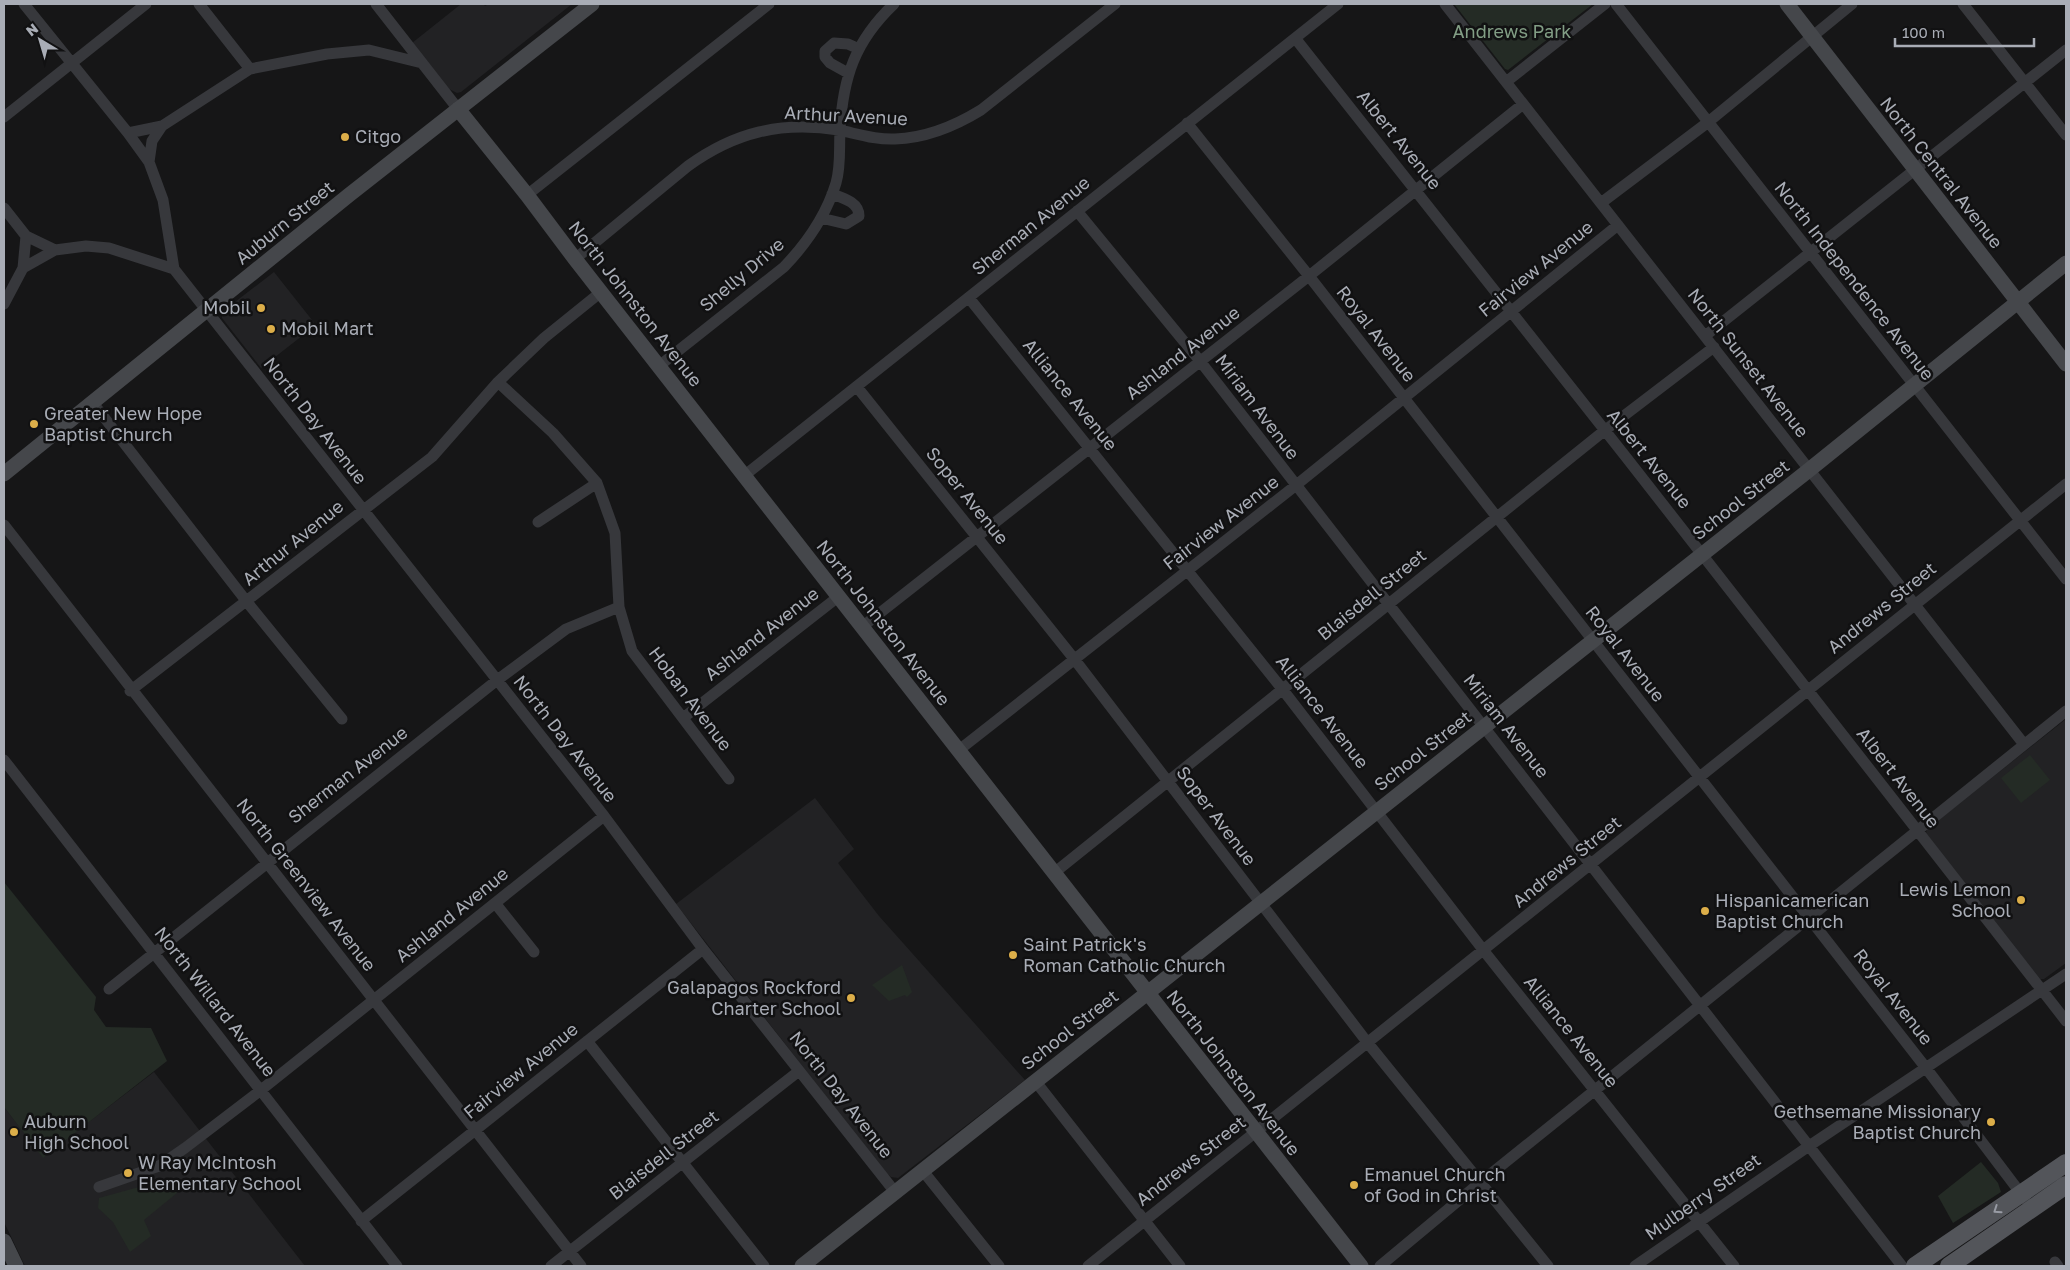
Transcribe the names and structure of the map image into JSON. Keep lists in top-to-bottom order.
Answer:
{
  "streets": {
    "main road": [
      "North Central Avenue",
      "Auburn Street",
      "North Johnston Avenue",
      "School Street"
    ],
    "street": [
      "Arthur Avenue",
      "Albert Avenue",
      "Sherman Avenue",
      "Fairview Avenue",
      "Shelly Drive",
      "North Independence Avenue",
      "Royal Avenue",
      "Ashland Avenue",
      "North Sunset Avenue",
      "Alliance Avenue",
      "Miriam Avenue",
      "North Day Avenue",
      "Soper Avenue",
      "Blaisdell Street",
      "Andrews Street",
      "Hoban Avenue",
      "North Greenview Avenue",
      "North Willard Avenue",
      "Mulberry Street"
    ]
  },
  "crossings": [
    ["Arthur Avenue", "Shelly Drive"],
    ["Arthur Avenue", "North Johnston Avenue"],
    ["Arthur Avenue", "North Day Avenue"],
    ["Arthur Avenue", "Hoban Avenue"],
    ["Arthur Avenue", "North Greenview Avenue"],
    ["Albert Avenue", "Sherman Avenue"],
    ["Albert Avenue", "Fairview Avenue"],
    ["Albert Avenue", "Ashland Avenue"],
    ["Albert Avenue", "School Street"],
    ["Albert Avenue", "Blaisdell Street"],
    ["Albert Avenue", "Andrews Street"],
    ["Albert Avenue", "Mulberry Street"],
    ["North Central Avenue", "Fairview Avenue"],
    ["North Central Avenue", "School Street"],
    ["Auburn Street", "North Johnston Avenue"],
    ["Auburn Street", "North Day Avenue"],
    ["Sherman Avenue", "North Johnston Avenue"],
    ["Sherman Avenue", "Royal Avenue"],
    ["Sherman Avenue", "Alliance Avenue"],
    ["Sherman Avenue", "Miriam Avenue"],
    ["Sherman Avenue", "North Day Avenue"],
    ["Sherman Avenue", "Soper Avenue"],
    ["Sherman Avenue", "Hoban Avenue"],
    ["Sherman Avenue", "North Greenview Avenue"],
    ["Sherman Avenue", "North Willard Avenue"],
    ["Fairview Avenue", "North Independence Avenue"],
    ["Fairview Avenue", "North Johnston Avenue"],
    ["Fairview Avenue", "Royal Avenue"],
    ["Fairview Avenue", "North Sunset Avenue"],
    ["Fairview Avenue", "Alliance Avenue"],
    ["Fairview Avenue", "Miriam Avenue"],
    ["Fairview Avenue", "North Day Avenue"],
    ["Fairview Avenue", "Soper Avenue"],
    ["Fairview Avenue", "North Greenview Avenue"],
    ["Fairview Avenue", "North Willard Avenue"],
    ["Shelly Drive", "North Johnston Avenue"],
    ["North Independence Avenue", "School Street"],
    ["North Independence Avenue", "Andrews Street"],
    ["North Johnston Avenue", "Ashland Avenue"],
    ["North Johnston Avenue", "School Street"],
    ["North Johnston Avenue", "Blaisdell Street"],
    ["North Johnston Avenue", "Andrews Street"],
    ["Royal Avenue", "Ashland Avenue"],
    ["Royal Avenue", "School Street"],
    ["Royal Avenue", "Blaisdell Street"],
    ["Royal Avenue", "Andrews Street"],
    ["Royal Avenue", "Mulberry Street"],
    ["Ashland Avenue", "North Sunset Avenue"],
    ["Ashland Avenue", "Alliance Avenue"],
    ["Ashland Avenue", "Miriam Avenue"],
    ["Ashland Avenue", "North Day Avenue"],
    ["Ashland Avenue", "Soper Avenue"],
    ["Ashland Avenue", "Hoban Avenue"],
    ["Ashland Avenue", "North Greenview Avenue"],
    ["Ashland Avenue", "North Willard Avenue"],
    ["North Sunset Avenue", "School Street"],
    ["North Sunset Avenue", "Blaisdell Street"],
    ["North Sunset Avenue", "Andrews Street"],
    ["Alliance Avenue", "School Street"],
    ["Alliance Avenue", "Blaisdell Street"],
    ["Alliance Avenue", "Andrews Street"],
    ["Alliance Avenue", "Mulberry Street"],
    ["Miriam Avenue", "School Street"],
    ["Miriam Avenue", "Blaisdell Street"],
    ["Miriam Avenue", "Andrews Street"],
    ["Miriam Avenue", "Mulberry Street"],
    ["North Day Avenue", "School Street"],
    ["North Day Avenue", "Blaisdell Street"],
    ["Soper Avenue", "School Street"],
    ["Soper Avenue", "Blaisdell Street"],
    ["Soper Avenue", "Andrews Street"],
    ["Blaisdell Street", "North Greenview Avenue"]
  ],
  "parks": ["Andrews Park"],
  "places": [
    "Citgo",
    "Mobil",
    "Mobil Mart",
    "Greater New Hope Baptist Church",
    "Lewis Lemon School",
    "Hispanicamerican Baptist Church",
    "Saint Patrick's Roman Catholic Church",
    "Galapagos Rockford Charter School",
    "Gethsemane Missionary Baptist Church",
    "Auburn High School",
    "W Ray McIntosh Elementary School",
    "Emanuel Church of God in Christ"
  ],
  "scale_bar": "100 m",
  "north": "top left"
}
